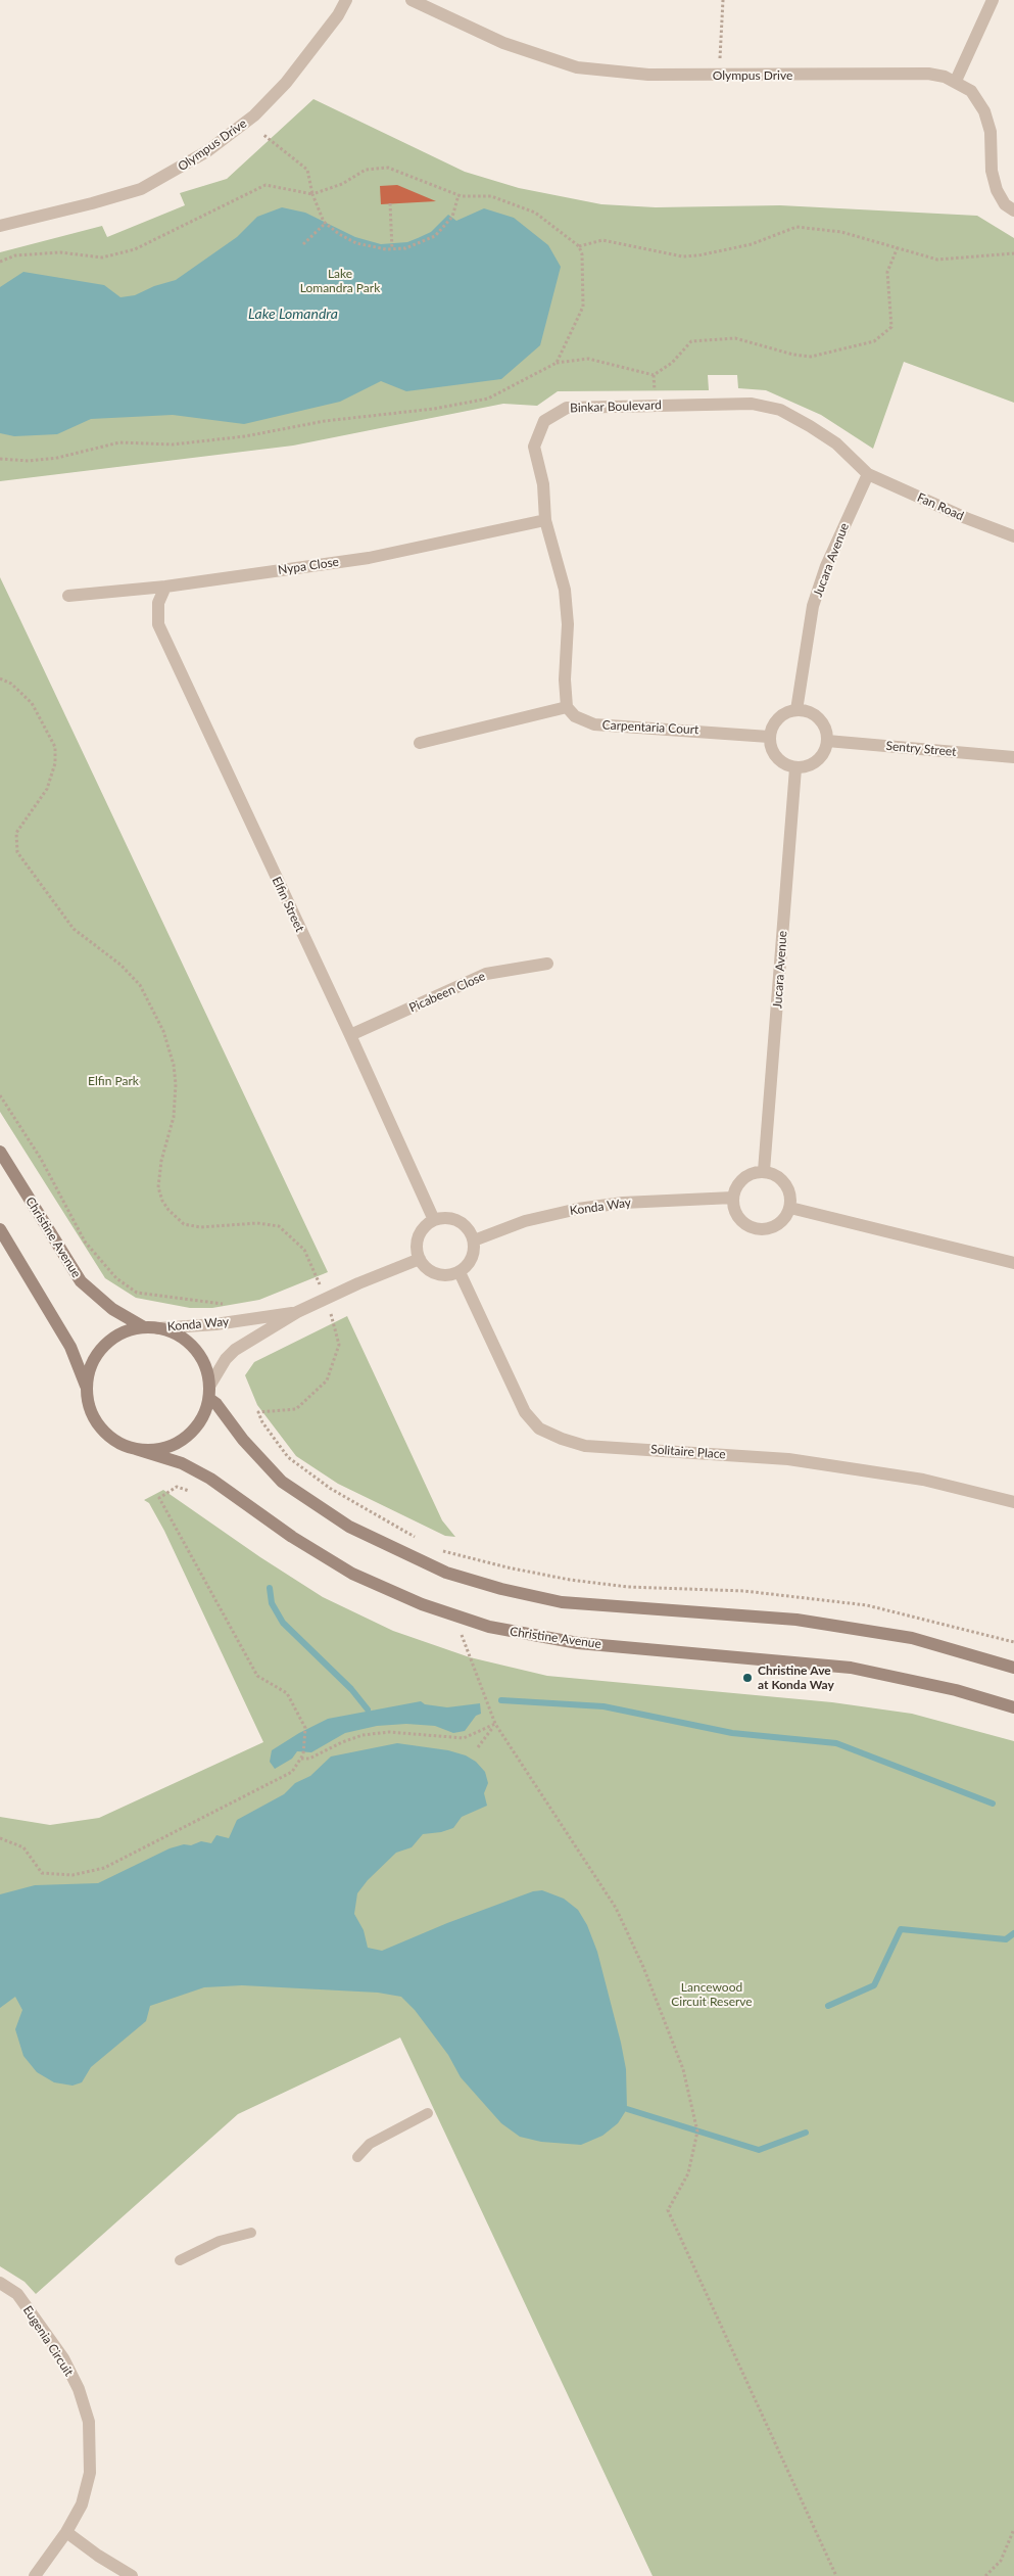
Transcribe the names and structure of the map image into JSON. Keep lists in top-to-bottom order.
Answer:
{
  "streets": {
    "main road": ["Christine Avenue"],
    "street": [
      "Olympus Drive",
      "Binkar Boulevard",
      "Fan Road",
      "Jucara Avenue",
      "Nypa Close",
      "Carpentaria Court",
      "Sentry Street",
      "Elfin Street",
      "Picabeen Close",
      "Konda Way",
      "Solitaire Place",
      "Eugenia Circuit"
    ]
  },
  "crossings": [
    ["Binkar Boulevard", "Fan Road"],
    ["Binkar Boulevard", "Jucara Avenue"],
    ["Binkar Boulevard", "Nypa Close"],
    ["Binkar Boulevard", "Carpentaria Court"],
    ["Fan Road", "Jucara Avenue"],
    ["Jucara Avenue", "Carpentaria Court"],
    ["Jucara Avenue", "Sentry Street"],
    ["Jucara Avenue", "Konda Way"],
    ["Nypa Close", "Elfin Street"],
    ["Carpentaria Court", "Sentry Street"],
    ["Elfin Street", "Picabeen Close"],
    ["Elfin Street", "Konda Way"],
    ["Elfin Street", "Solitaire Place"],
    ["Konda Way", "Christine Avenue"],
    ["Konda Way", "Solitaire Place"]
  ],
  "water": ["Lake Lomandra"],
  "parks": ["Lake Lomandra Park", "Elfin Park", "Lancewood Circuit Reserve"],
  "places": ["Christine Ave at Konda Way"]
}
